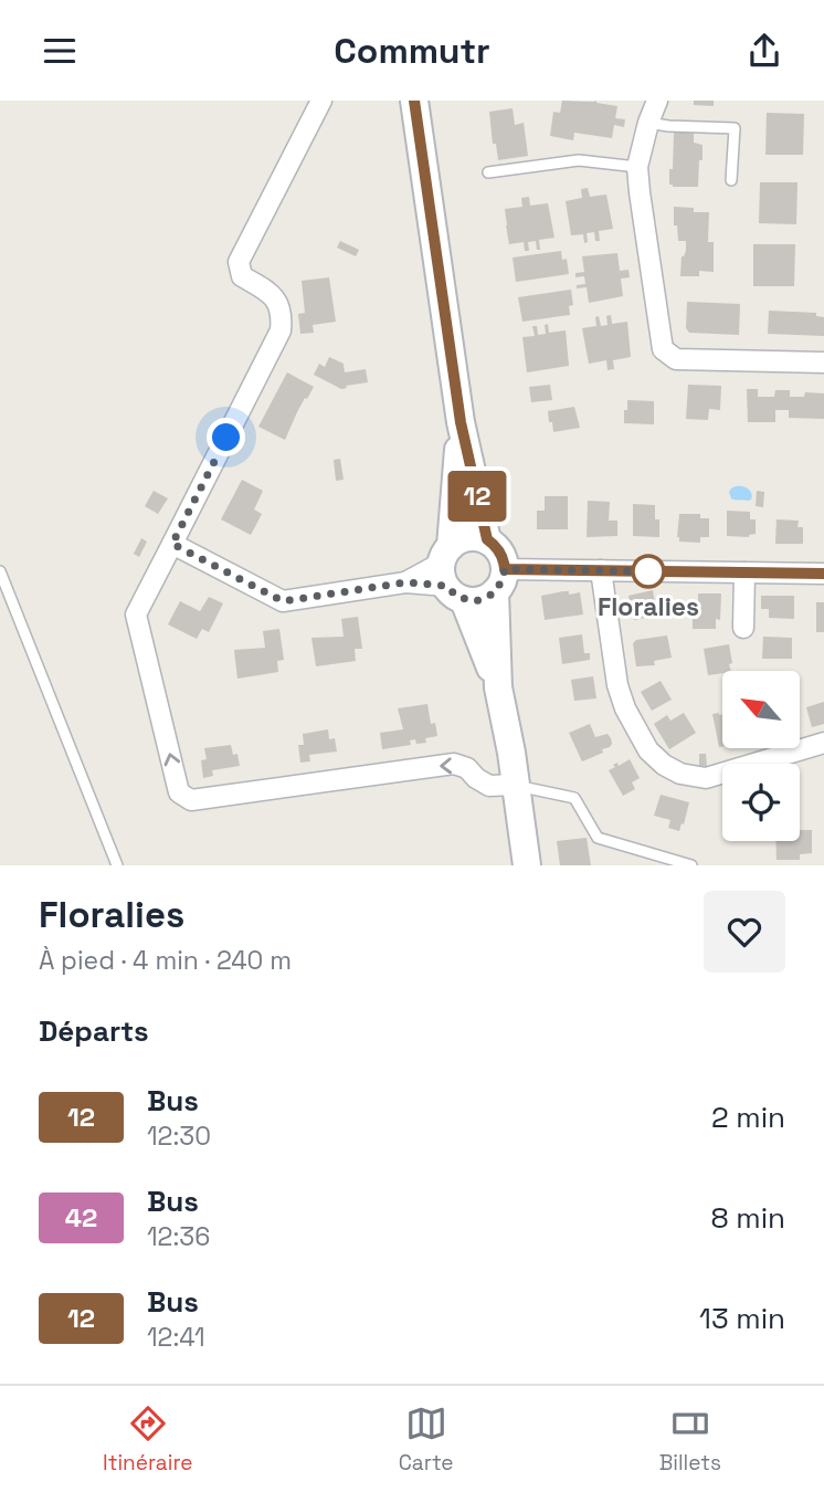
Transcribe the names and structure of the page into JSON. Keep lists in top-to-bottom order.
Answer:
{
  "places": ["Floralies"],
  "lines": ["bus line 12"],
  "north": "top left",
  "page": {
    "header": "Commutr",
    "on_map": "12",
    "heading": [
      ["Floralies", "À pied · 4 min · 240 m"],
      "Départs"
    ],
    "list": [
      {
        "mark": "12",
        "name": "Bus",
        "note": "12:30",
        "value": "2 min"
      },
      {
        "mark": "42",
        "name": "Bus",
        "note": "12:36",
        "value": "8 min"
      },
      {
        "mark": "12",
        "name": "Bus",
        "note": "12:41",
        "value": "13 min"
      }
    ],
    "tabs": ["Itinéraire", "Carte", "Billets"]
  }
}
